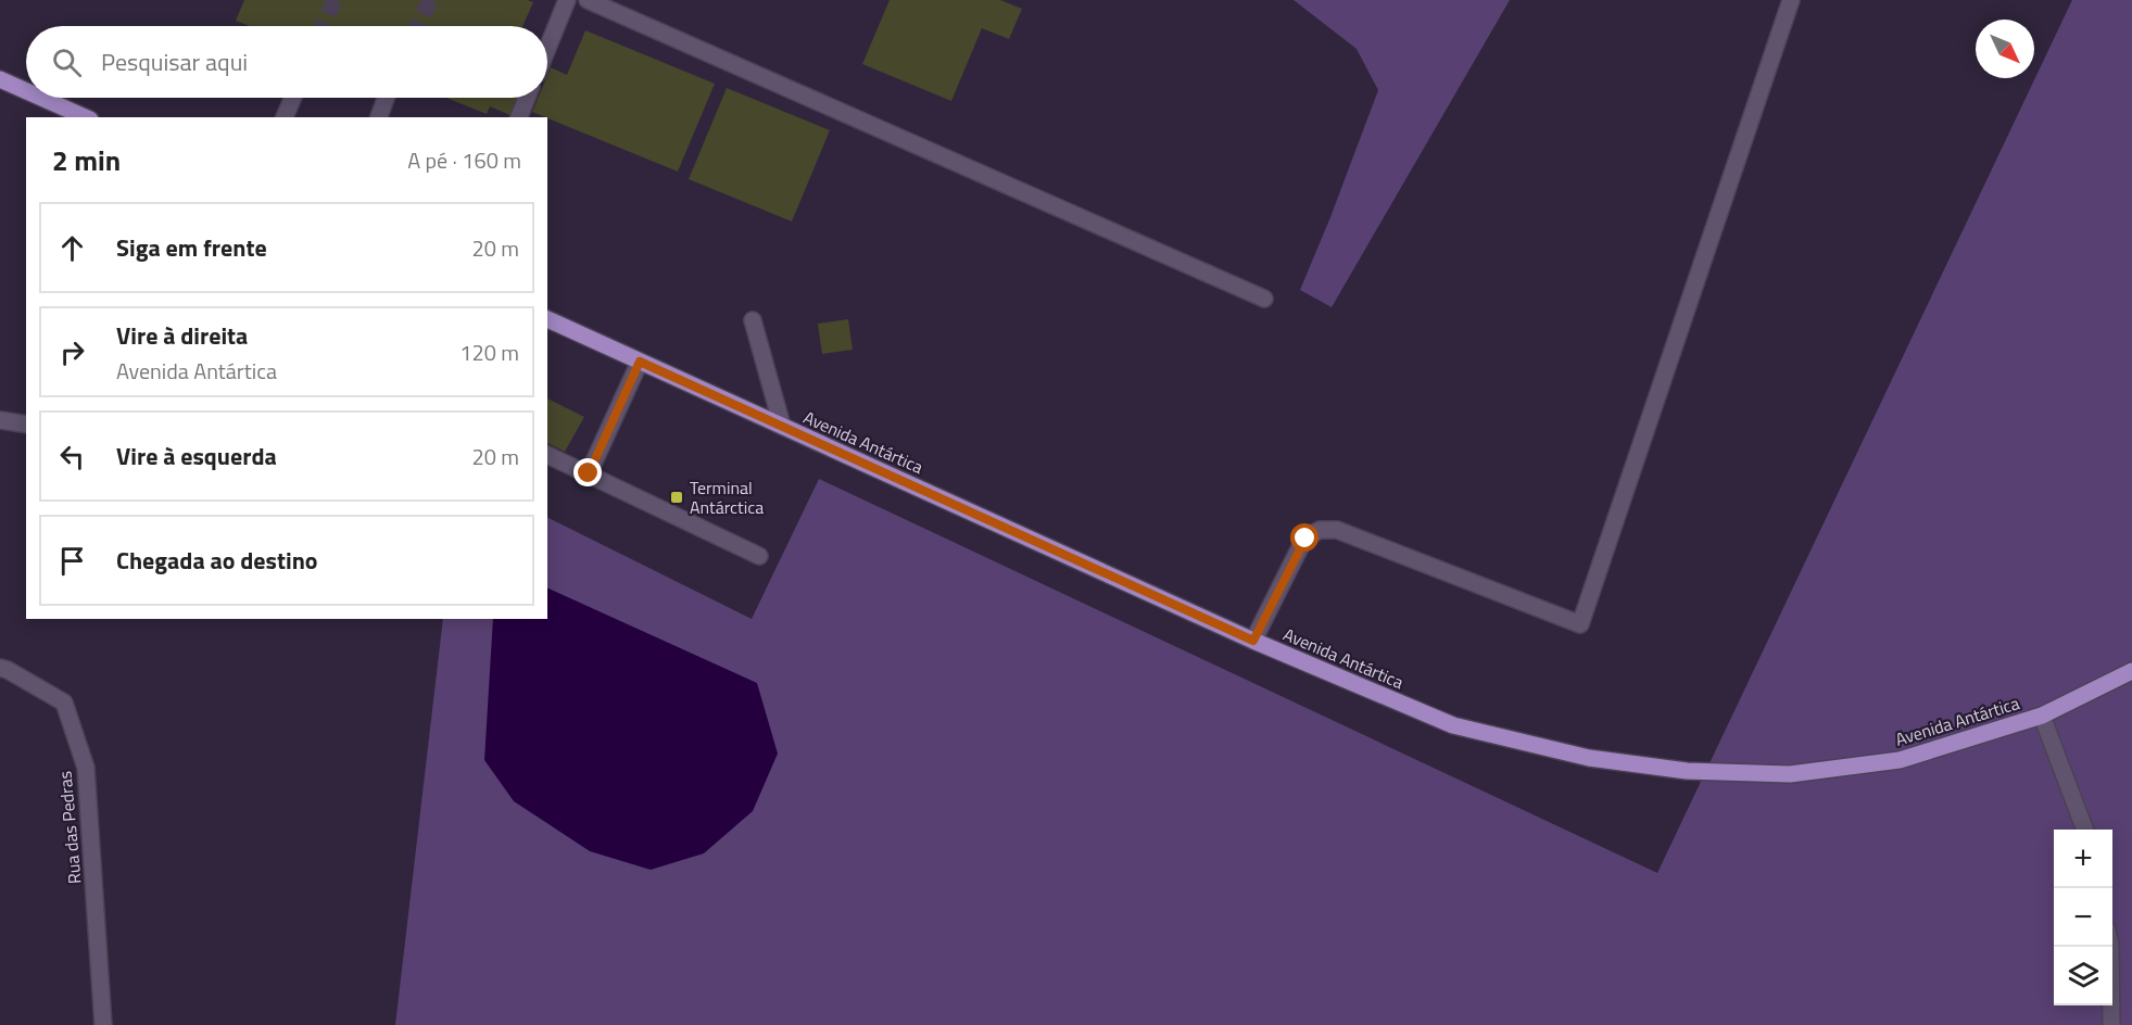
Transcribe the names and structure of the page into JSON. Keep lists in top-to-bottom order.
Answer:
{
  "streets": {
    "main road": ["Avenida Antártica"],
    "street": ["Rua das Pedras"]
  },
  "places": {
    "transit": ["Terminal Antárctica"]
  },
  "north": "bottom right",
  "page": {
    "search": "Pesquisar aqui",
    "heading": ["2 min", "A pé · 160 m"],
    "list": [
      ["Siga em frente", "20 m"],
      ["Vire à direita", "Avenida Antártica", "120 m"],
      ["Vire à esquerda", "20 m"],
      "Chegada ao destino"
    ],
    "map_buttons": ["+", "−"]
  }
}
